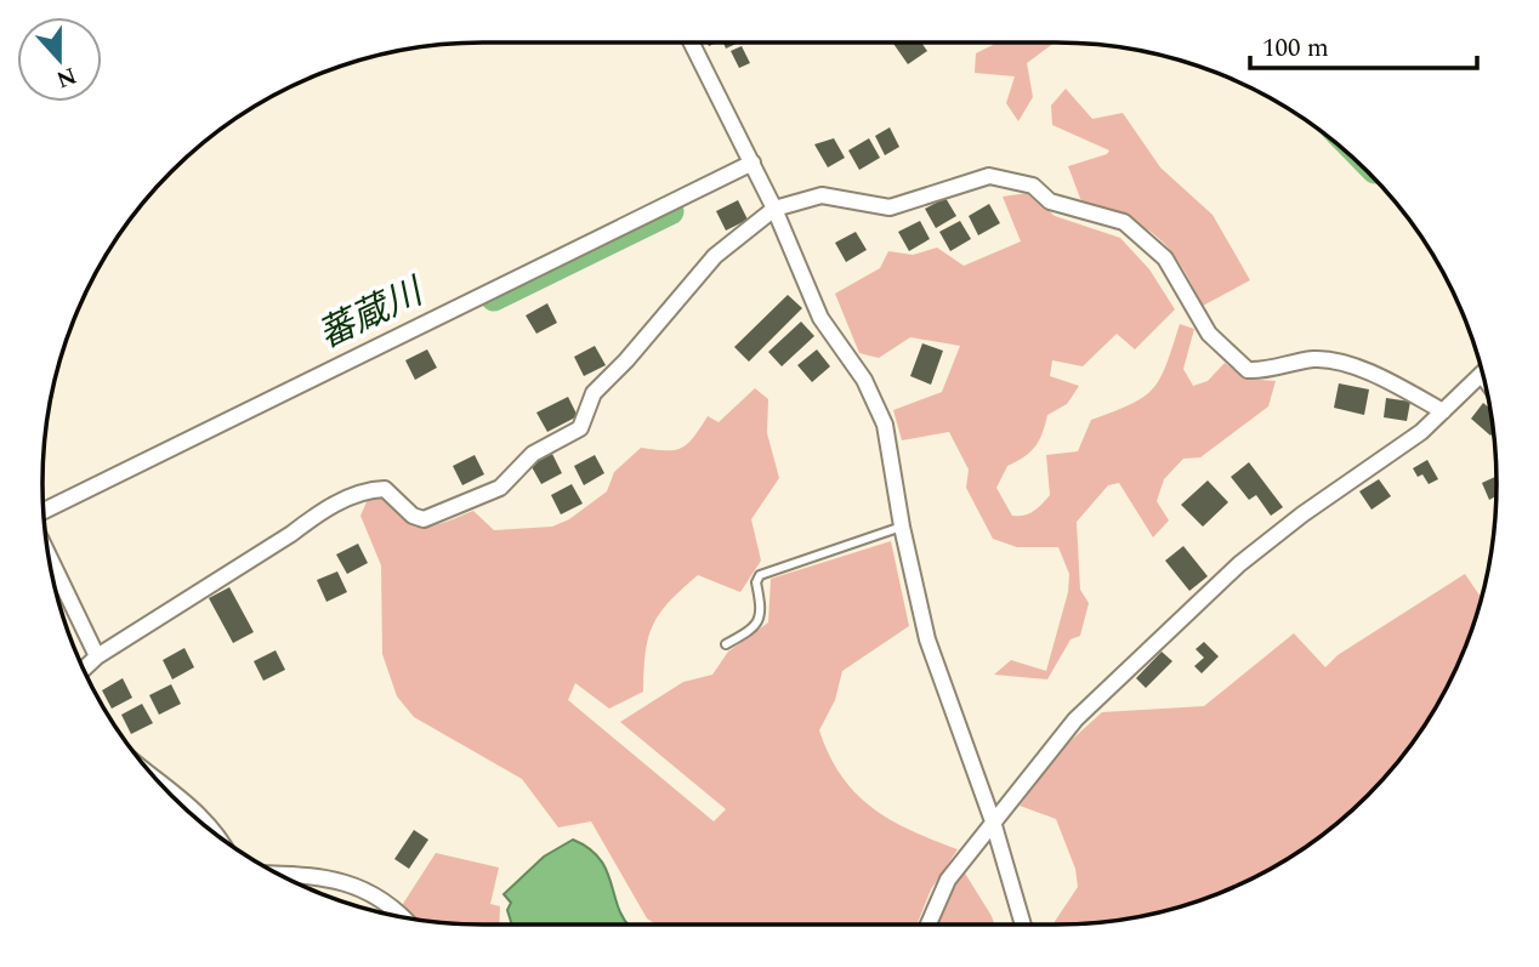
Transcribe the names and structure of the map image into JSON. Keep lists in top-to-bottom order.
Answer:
{
  "water": ["蕃蔵川"],
  "scale_bar": "100 m",
  "north": "bottom"
}
